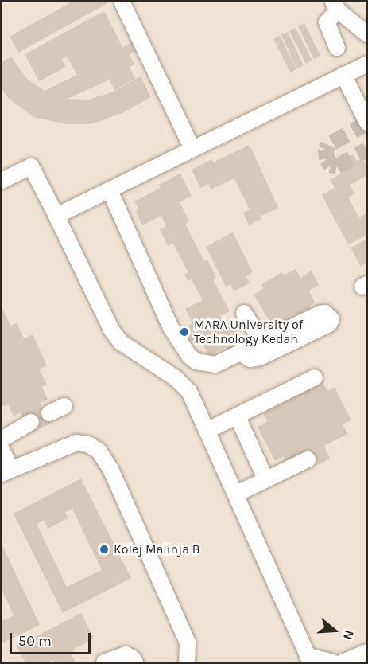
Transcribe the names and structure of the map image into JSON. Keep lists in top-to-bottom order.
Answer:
{
  "places": ["MARA University of Technology Kedah", "Kolej Malinja B"],
  "scale_bar": "50 m",
  "north": "right"
}
